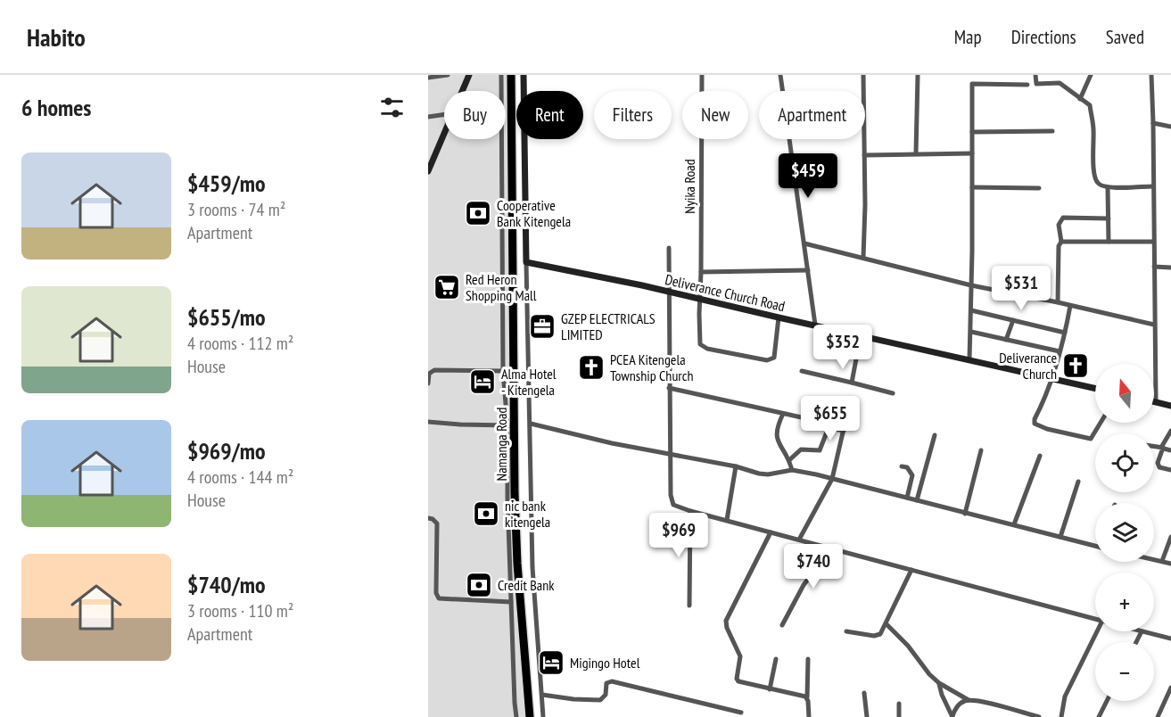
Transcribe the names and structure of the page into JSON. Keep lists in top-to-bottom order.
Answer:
{
  "streets": {
    "highway": ["Namanga Road"],
    "street": ["Nyika Road", "Deliverance Church Road"]
  },
  "crossings": [
    ["Nyika Road", "Deliverance Church Road"]
  ],
  "places": {
    "bank": ["Cooperative Bank Kitengela", "nic bank kitengela", "Credit Bank"],
    "supermarket": ["Red Heron Shopping Mall"],
    "office": ["GZEP ELECTRICALS LIMITED"],
    "church": ["Deliverance Church", "PCEA Kitengela Township Church"],
    "hotel": ["Alma Hotel - Kitengela", "Migingo Hotel"]
  },
  "north": "top",
  "page": {
    "header": "Habito",
    "nav": ["Map", "Directions", "Saved"],
    "heading": "6 homes",
    "chip": [
      "Buy",
      "Rent",
      "Filters",
      "New",
      "Apartment"
    ],
    "list": [
      {
        "name": "$459/mo",
        "note": "3 rooms · 74 m² · Apartment"
      },
      {
        "name": "$655/mo",
        "note": "4 rooms · 112 m² · House"
      },
      {
        "name": "$969/mo",
        "note": "4 rooms · 144 m² · House"
      },
      {
        "name": "$740/mo",
        "note": "3 rooms · 110 m² · Apartment"
      }
    ],
    "price": [
      "$459",
      "$531",
      "$352",
      "$655",
      "$969",
      "$740"
    ],
    "map_buttons": ["+", "−"]
  }
}
